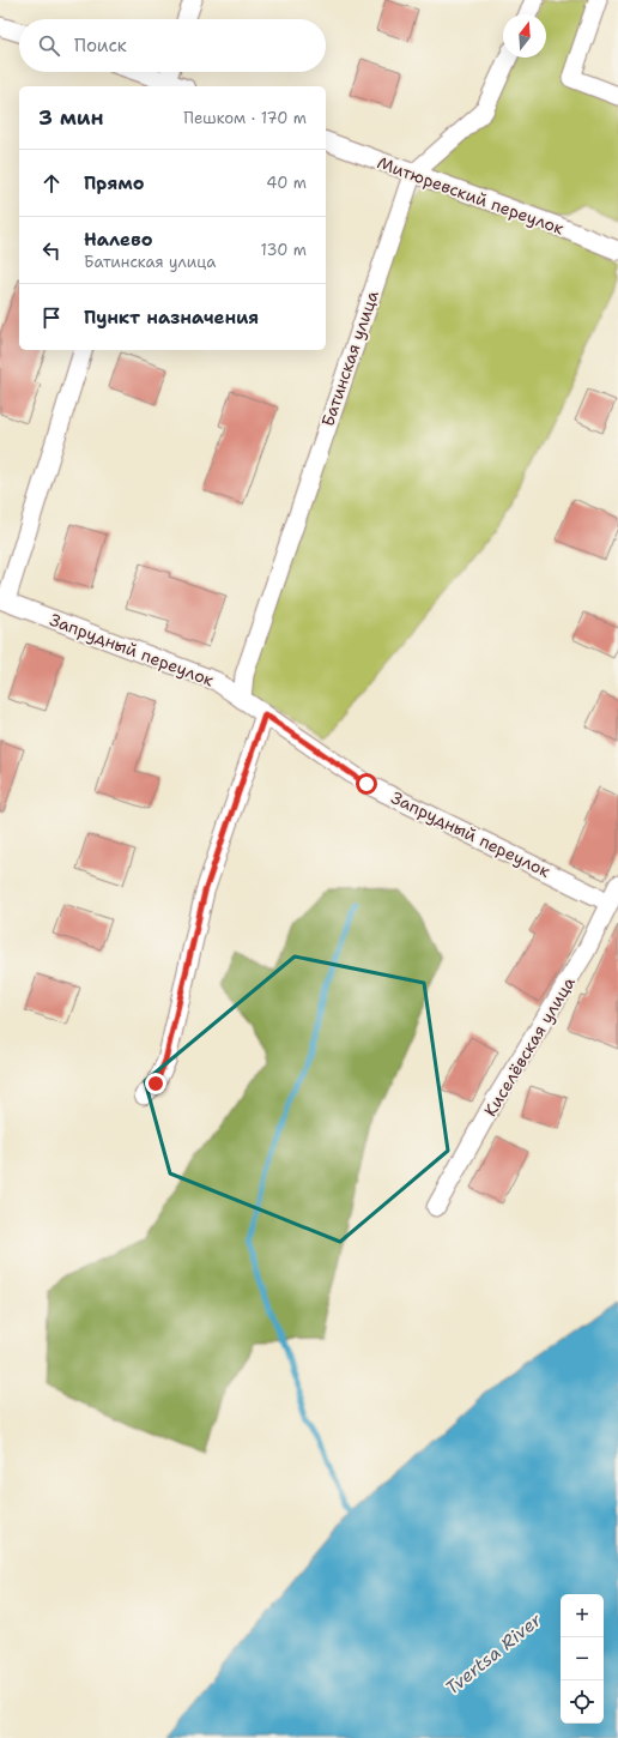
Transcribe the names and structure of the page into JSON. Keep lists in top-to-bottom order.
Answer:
{
  "streets": {
    "street": [
      "Митюревский переулок",
      "Батинская улица",
      "Запрудный переулок",
      "Киселёвская улица"
    ]
  },
  "crossings": [
    ["Митюревский переулок", "Батинская улица"],
    ["Батинская улица", "Запрудный переулок"],
    ["Запрудный переулок", "Киселёвская улица"]
  ],
  "water": ["Tvertsa River"],
  "north": "top",
  "page": {
    "search": "Поиск",
    "heading": ["3 мин", "Пешком · 170 m"],
    "list": [
      ["Прямо", "40 m"],
      ["Налево", "Батинская улица", "130 m"],
      "Пункт назначения"
    ],
    "map_buttons": ["+", "−"]
  }
}
